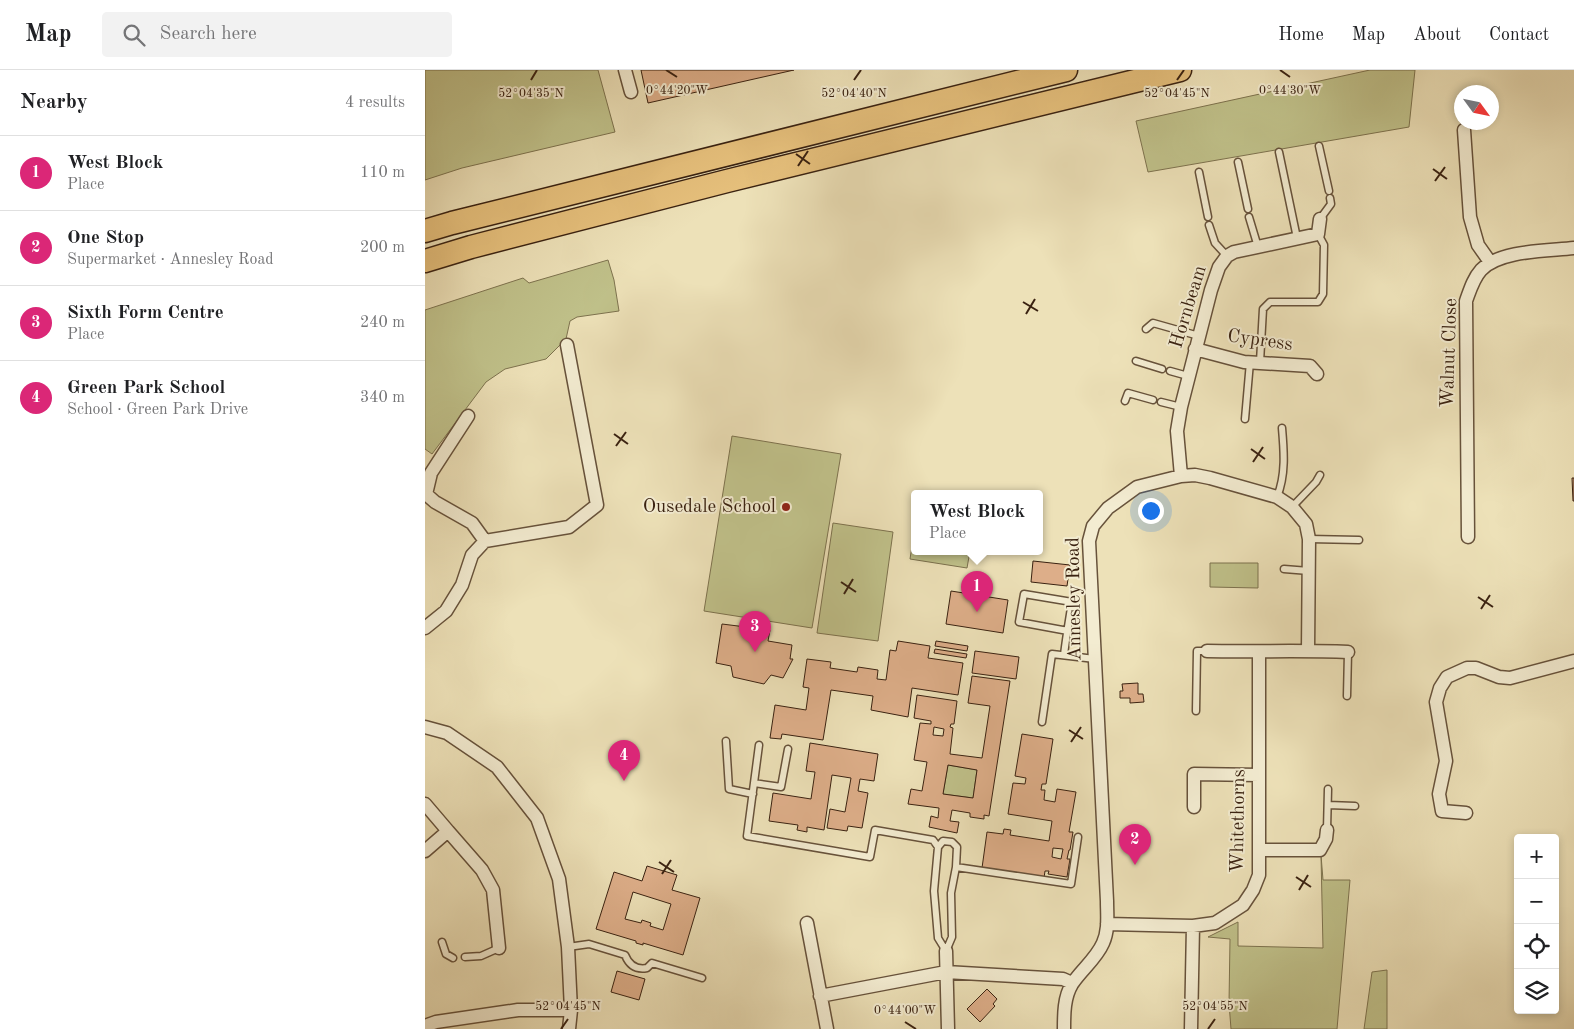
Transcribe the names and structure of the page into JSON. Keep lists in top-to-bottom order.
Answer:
{
  "streets": {
    "street": [
      "Hornbeam",
      "Cypress",
      "Walnut Close",
      "Annesley Road",
      "Whitethorns"
    ]
  },
  "crossings": [
    ["Hornbeam", "Cypress"],
    ["Hornbeam", "Annesley Road"],
    ["Annesley Road", "Whitethorns"]
  ],
  "places": ["Ousedale School"],
  "north": "bottom right",
  "page": {
    "header": "Map",
    "search": "Search here",
    "nav": [
      "Home",
      "Map",
      "About",
      "Contact"
    ],
    "heading": ["Nearby", "4 results"],
    "list": [
      {
        "mark": "1",
        "name": "West Block",
        "note": "Place",
        "value": "110 m"
      },
      {
        "mark": "2",
        "name": "One Stop",
        "note": "Supermarket · Annesley Road",
        "value": "200 m"
      },
      {
        "mark": "3",
        "name": "Sixth Form Centre",
        "note": "Place",
        "value": "240 m"
      },
      {
        "mark": "4",
        "name": "Green Park School",
        "note": "School · Green Park Drive",
        "value": "340 m"
      }
    ],
    "popup": ["West Block", "Place"],
    "pins": [
      "1",
      "3",
      "4",
      "2"
    ],
    "map_buttons": ["+", "−"]
  },
  "coordinates": [
    "0°44'20\"W",
    "0°44'30\"W",
    "52°04'35\"N",
    "52°04'40\"N",
    "52°04'45\"N",
    "52°04'55\"N",
    "0°44'00\"W"
  ]
}
